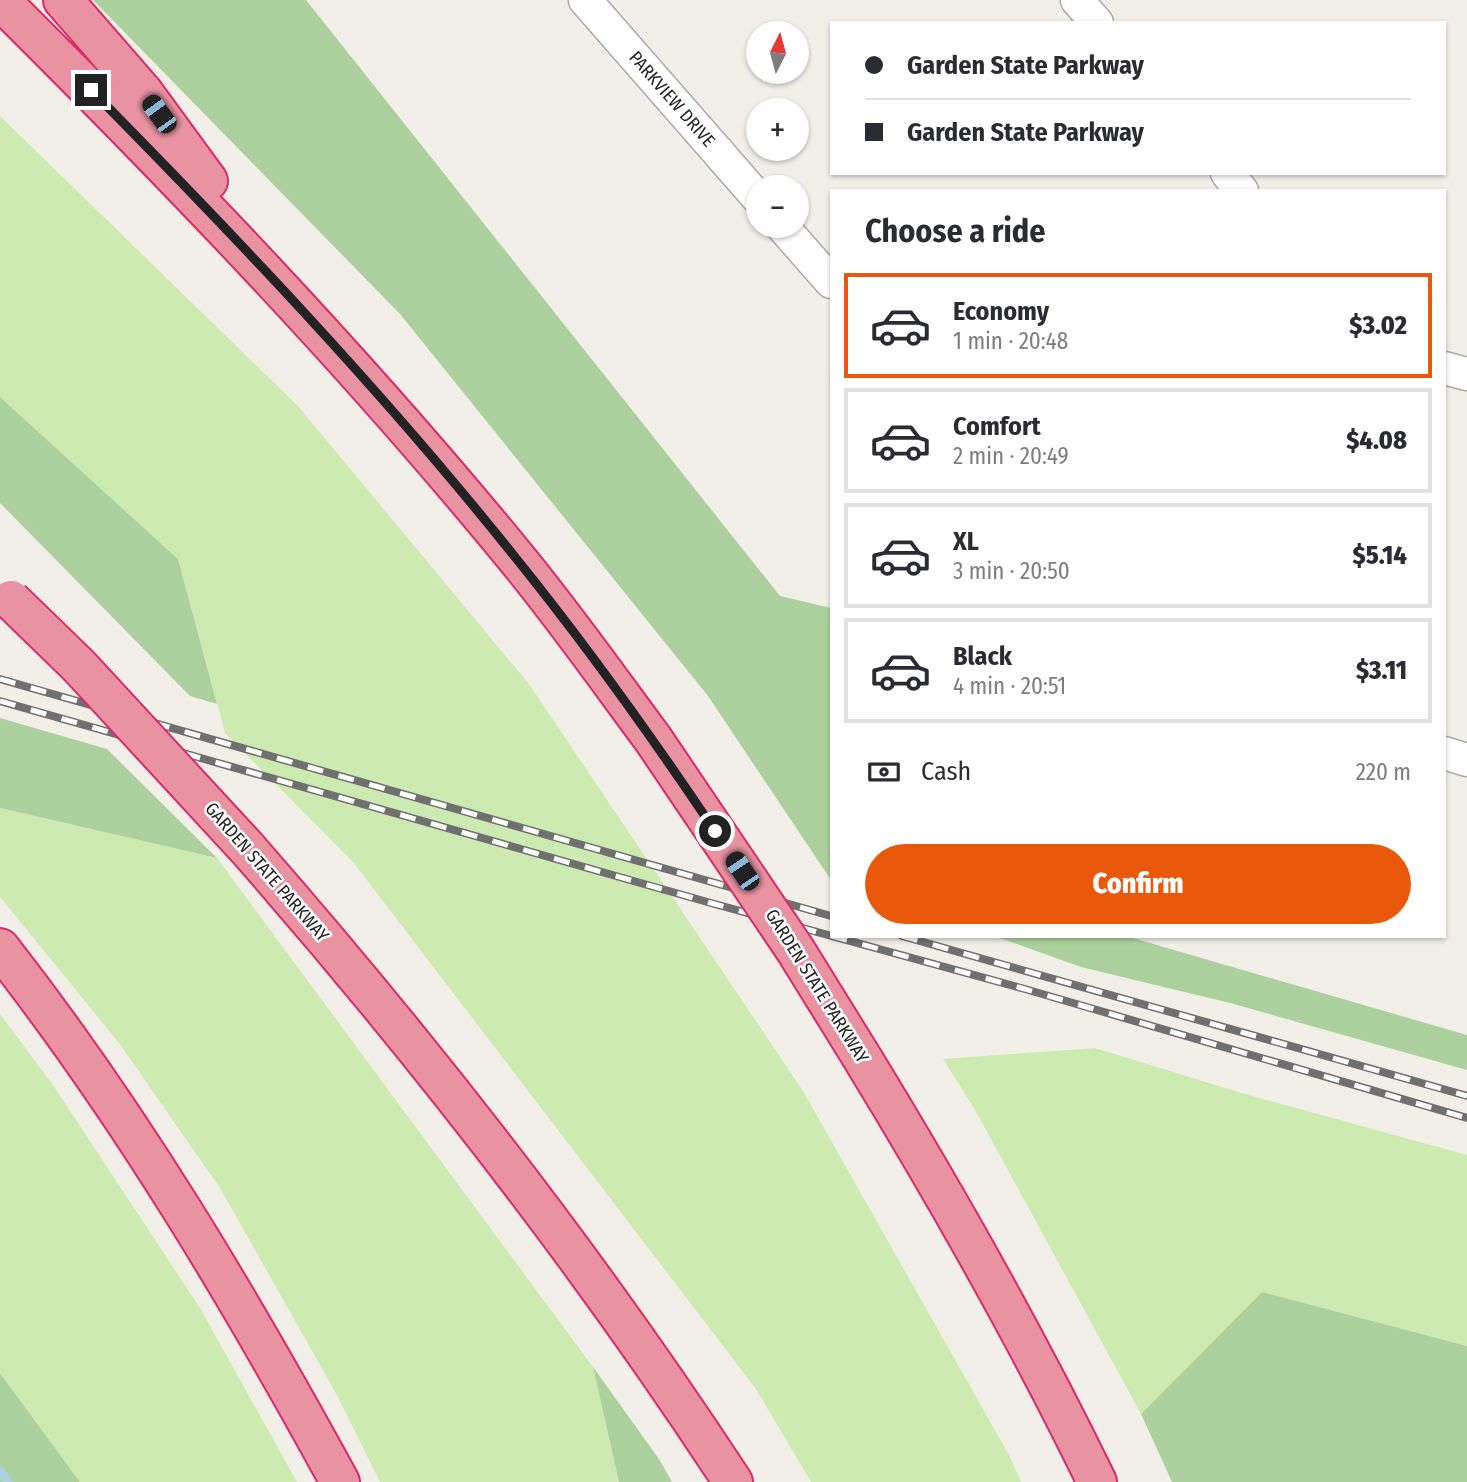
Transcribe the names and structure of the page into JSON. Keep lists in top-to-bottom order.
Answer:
{
  "streets": {
    "highway": ["GARDEN STATE PARKWAY"],
    "street": ["PARKVIEW DRIVE"]
  },
  "north": "top",
  "page": {
    "map_buttons": ["+", "−"],
    "banner": ["Garden State Parkway", "Garden State Parkway"],
    "heading": "Choose a ride",
    "list": [
      {
        "name": "Economy",
        "note": "1 min · 20:48",
        "value": "$3.02"
      },
      {
        "name": "Comfort",
        "note": "2 min · 20:49",
        "value": "$4.08"
      },
      {
        "name": "XL",
        "note": "3 min · 20:50",
        "value": "$5.14"
      },
      {
        "name": "Black",
        "note": "4 min · 20:51",
        "value": "$3.11"
      }
    ],
    "pay": ["Cash", "220 m"],
    "buttons": "Confirm"
  }
}
